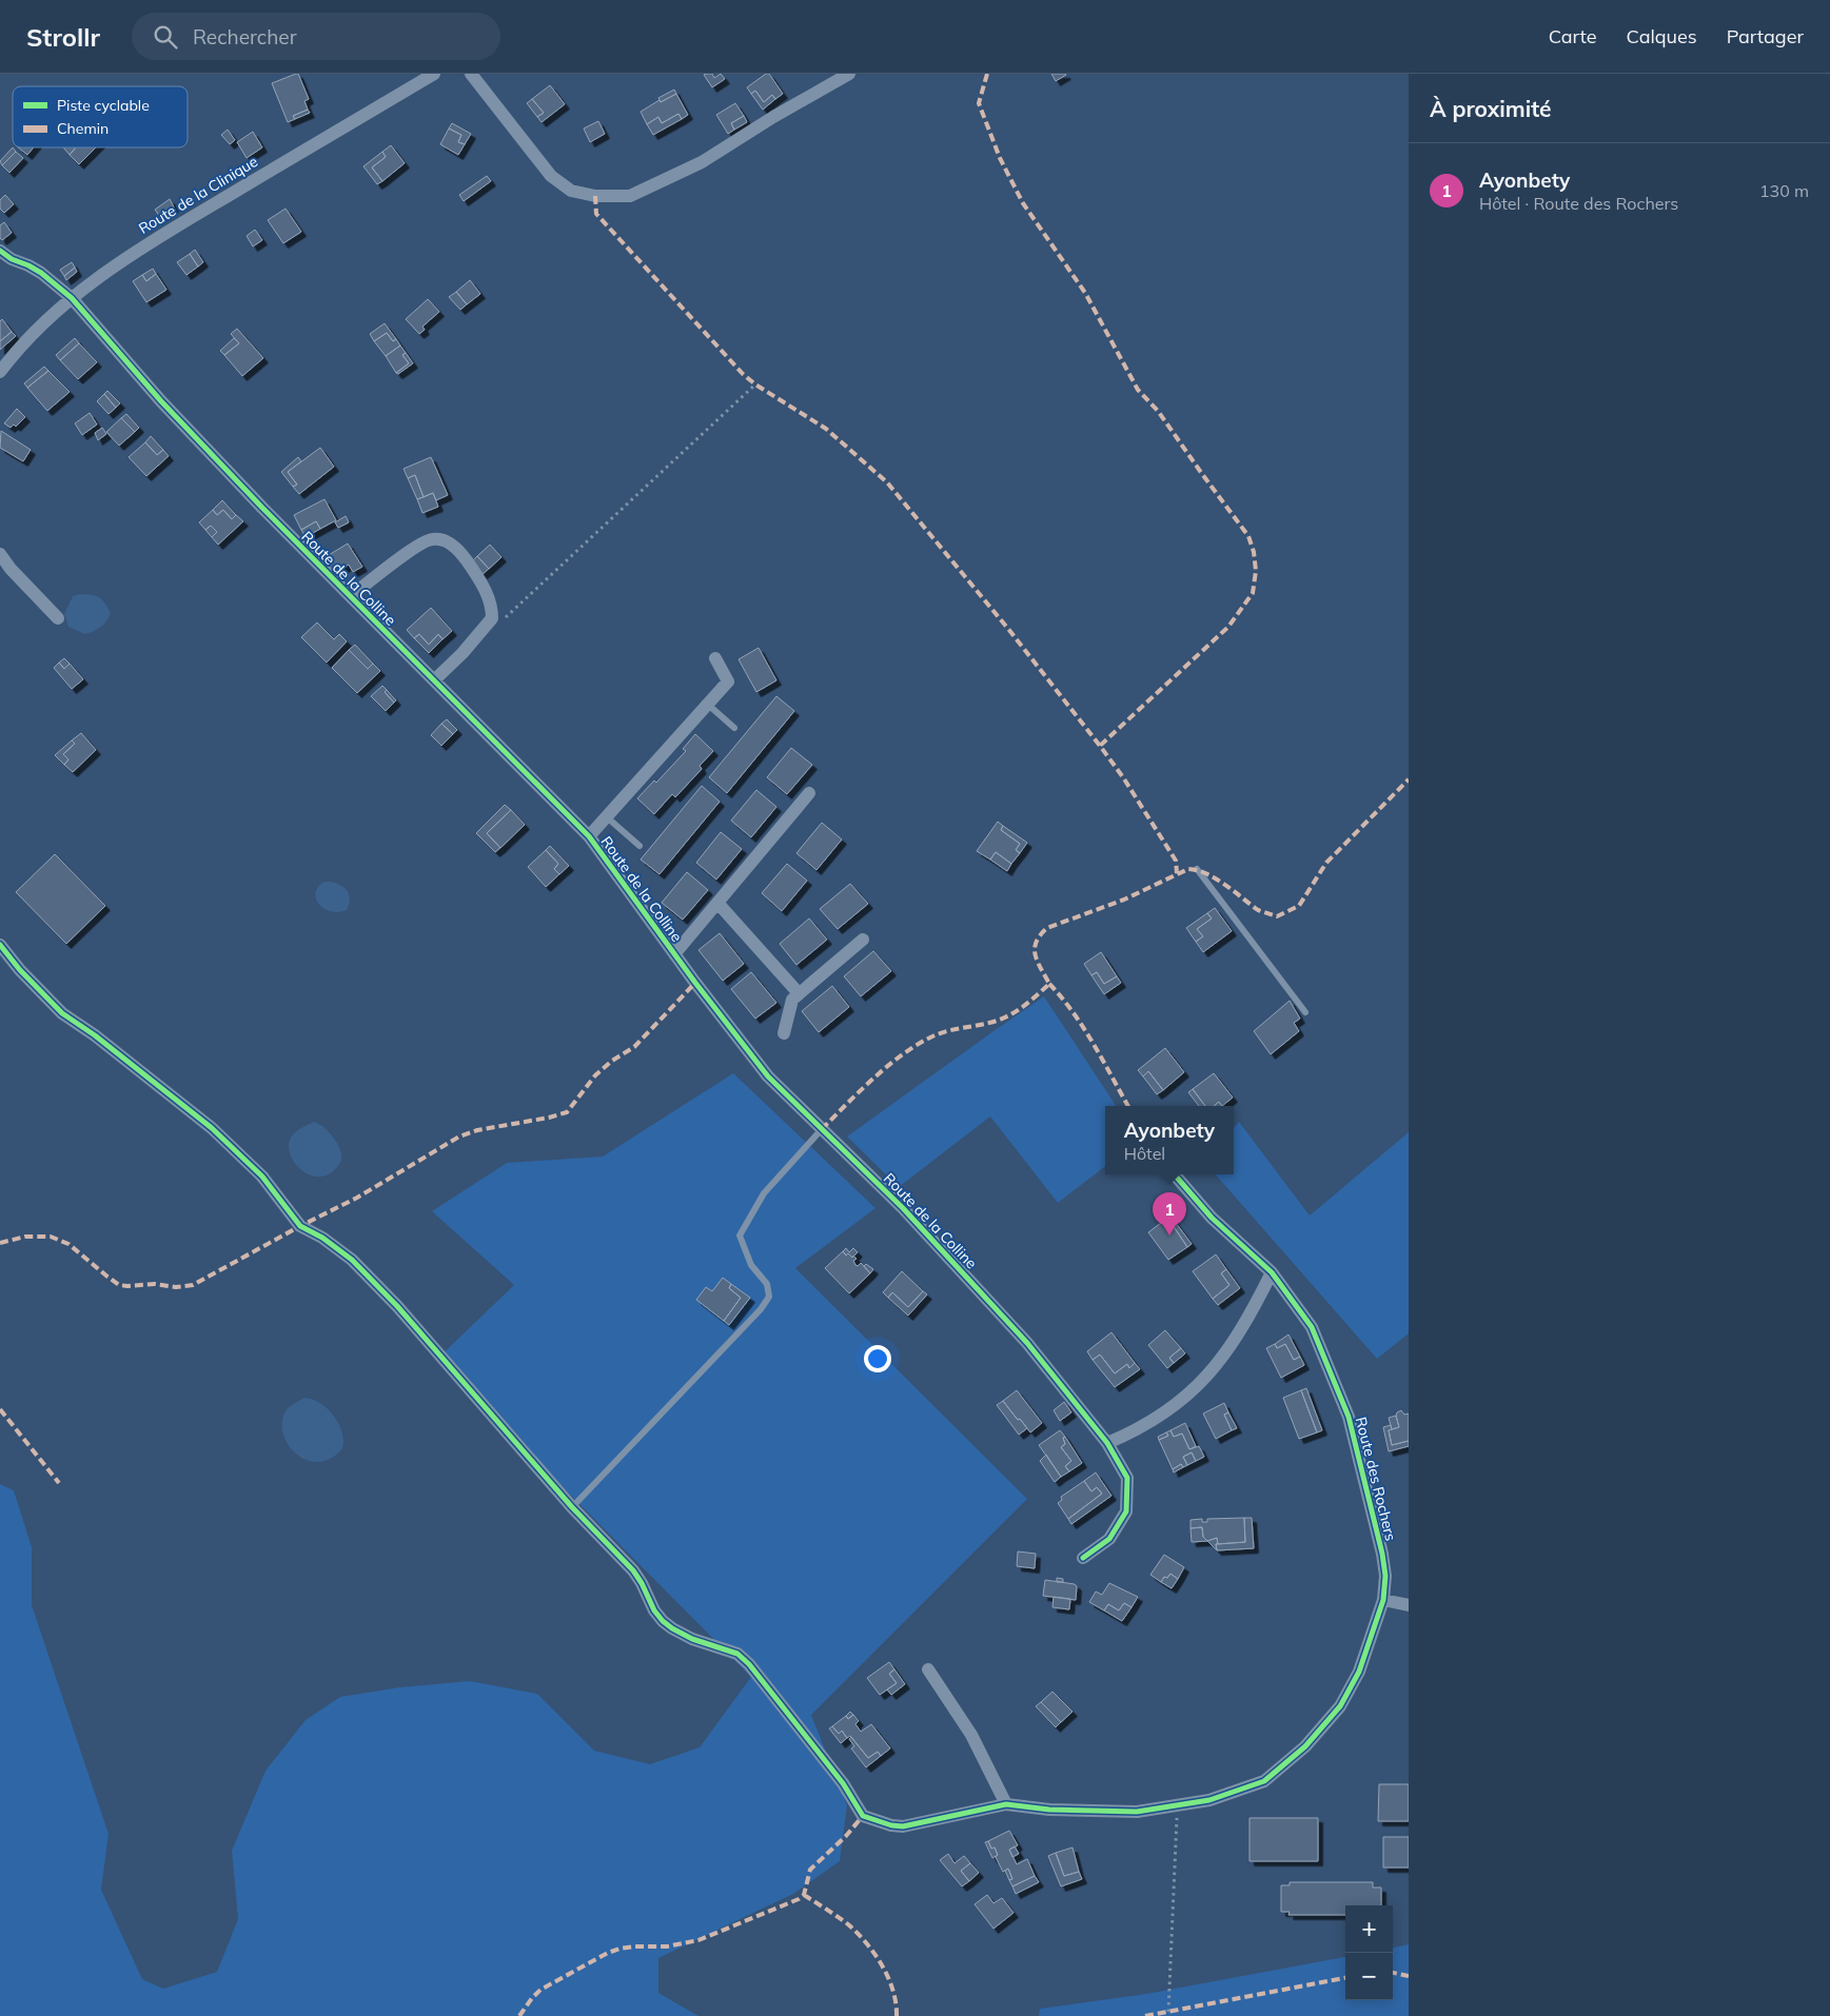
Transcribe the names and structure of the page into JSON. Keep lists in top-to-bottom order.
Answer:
{
  "streets": {
    "street": ["Route de la Clinique", "Route de la Colline", "Route des Rochers"]
  },
  "crossings": [
    ["Route de la Clinique", "Route de la Colline"]
  ],
  "legend": ["Piste cyclable", "Chemin"],
  "page": {
    "header": "Strollr",
    "search": "Rechercher",
    "nav": ["Carte", "Calques", "Partager"],
    "heading": "À proximité",
    "list": [
      {
        "mark": "1",
        "name": "Ayonbety",
        "note": "Hôtel · Route des Rochers",
        "value": "130 m"
      }
    ],
    "popup": ["Ayonbety", "Hôtel"],
    "pins": "1",
    "map_buttons": ["+", "−"]
  }
}
